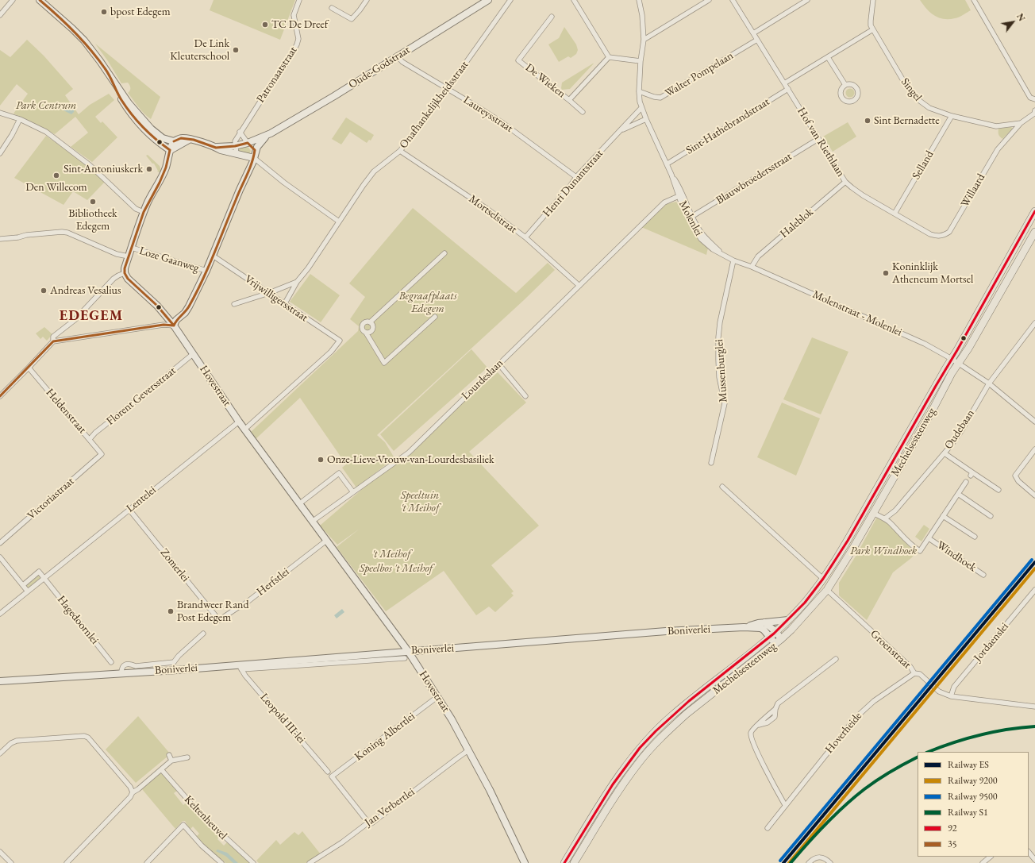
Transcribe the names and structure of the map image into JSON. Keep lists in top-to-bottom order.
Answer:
{
  "streets": {
    "main road": ["Mechelsesteenweg"],
    "street": [
      "Oude-Godstraat",
      "Patronaatstraat",
      "Walter Pompelaan",
      "De Wieken",
      "Singel",
      "Onafhankelijkheidsstraat",
      "Laureysstraat",
      "Sint-Hathebrandstraat",
      "Hof van Riethlaan",
      "Selland",
      "Blauwbroedersstraat",
      "Henri Dunantstraat",
      "Willaard",
      "Mortselstraat",
      "Molenlei",
      "Haleblok",
      "Loze Gaanweg",
      "Vrijwilligersstraat",
      "Molenstraat - Molenlei",
      "Mussenburglei",
      "Lourdeslaan",
      "Hovestraat",
      "Florent Geversstraat",
      "Heldenstraat",
      "Oudebaan",
      "Victoriastraat",
      "Lentelei",
      "Windhoek",
      "Zomerlei",
      "Herfstlei",
      "Hagedoornlei",
      "Boniverlei",
      "Jordaenslei",
      "Groenstraat",
      "Leopold III-lei",
      "Hoverheide",
      "Koning Albertlei",
      "Jan Verbertlei",
      "Keltenheuvel"
    ]
  },
  "crossings": [
    ["Oude-Godstraat", "Patronaatstraat"],
    ["Oude-Godstraat", "Laureysstraat"],
    ["Oude-Godstraat", "Loze Gaanweg"],
    ["Oude-Godstraat", "Vrijwilligersstraat"],
    ["Oude-Godstraat", "Hovestraat"],
    ["Walter Pompelaan", "Hof van Riethlaan"],
    ["Singel", "Selland"],
    ["Singel", "Willaard"],
    ["Onafhankelijkheidsstraat", "Laureysstraat"],
    ["Onafhankelijkheidsstraat", "Mortselstraat"],
    ["Onafhankelijkheidsstraat", "Vrijwilligersstraat"],
    ["Laureysstraat", "Henri Dunantstraat"],
    ["Sint-Hathebrandstraat", "Hof van Riethlaan"],
    ["Hof van Riethlaan", "Selland"],
    ["Hof van Riethlaan", "Blauwbroedersstraat"],
    ["Hof van Riethlaan", "Willaard"],
    ["Hof van Riethlaan", "Haleblok"],
    ["Blauwbroedersstraat", "Molenlei"],
    ["Blauwbroedersstraat", "Molenstraat - Molenlei"],
    ["Henri Dunantstraat", "Mortselstraat"],
    ["Mortselstraat", "Lourdeslaan"],
    ["Molenlei", "Molenstraat - Molenlei"],
    ["Molenlei", "Lourdeslaan"],
    ["Haleblok", "Molenstraat - Molenlei"],
    ["Vrijwilligersstraat", "Hovestraat"],
    ["Molenstraat - Molenlei", "Mussenburglei"],
    ["Molenstraat - Molenlei", "Oudebaan"],
    ["Molenstraat - Molenlei", "Mechelsesteenweg"],
    ["Lourdeslaan", "Hovestraat"],
    ["Hovestraat", "Florent Geversstraat"],
    ["Hovestraat", "Lentelei"],
    ["Hovestraat", "Herfstlei"],
    ["Hovestraat", "Boniverlei"],
    ["Hovestraat", "Koning Albertlei"],
    ["Hovestraat", "Jan Verbertlei"],
    ["Florent Geversstraat", "Heldenstraat"],
    ["Heldenstraat", "Victoriastraat"],
    ["Oudebaan", "Windhoek"],
    ["Mechelsesteenweg", "Boniverlei"],
    ["Mechelsesteenweg", "Groenstraat"],
    ["Lentelei", "Zomerlei"],
    ["Lentelei", "Hagedoornlei"],
    ["Zomerlei", "Herfstlei"],
    ["Boniverlei", "Leopold III-lei"],
    ["Jordaenslei", "Groenstraat"],
    ["Groenstraat", "Hoverheide"],
    ["Koning Albertlei", "Jan Verbertlei"]
  ],
  "districts": ["EDEGEM"],
  "parks": [
    "Park Centrum",
    "Begraafplaats Edegem",
    "Speeltuin 't Meihof",
    "Park Windhoek",
    "'t Meihof",
    "Speelbos 't Meihof"
  ],
  "places": [
    "bpost Edegem",
    "TC De Dreef",
    "De Link Kleuterschool",
    "Sint Bernadette",
    "Sint-Antoniuskerk",
    "Den Willecom",
    "Bibliotheek Edegem",
    "Koninklijk Atheneum Mortsel",
    "Andreas Vesalius",
    "Onze-Lieve-Vrouw-van-Lourdesbasiliek",
    "Brandweer Rand Post Edegem"
  ],
  "lines": [
    "transit line 35",
    "transit line 92",
    "rail line 9500",
    "rail line ES",
    "rail line 9200",
    "rail line S1"
  ],
  "legend": [
    "Railway ES",
    "Railway 9200",
    "Railway 9500",
    "Railway S1",
    "92",
    "35"
  ],
  "north": "top right"
}
